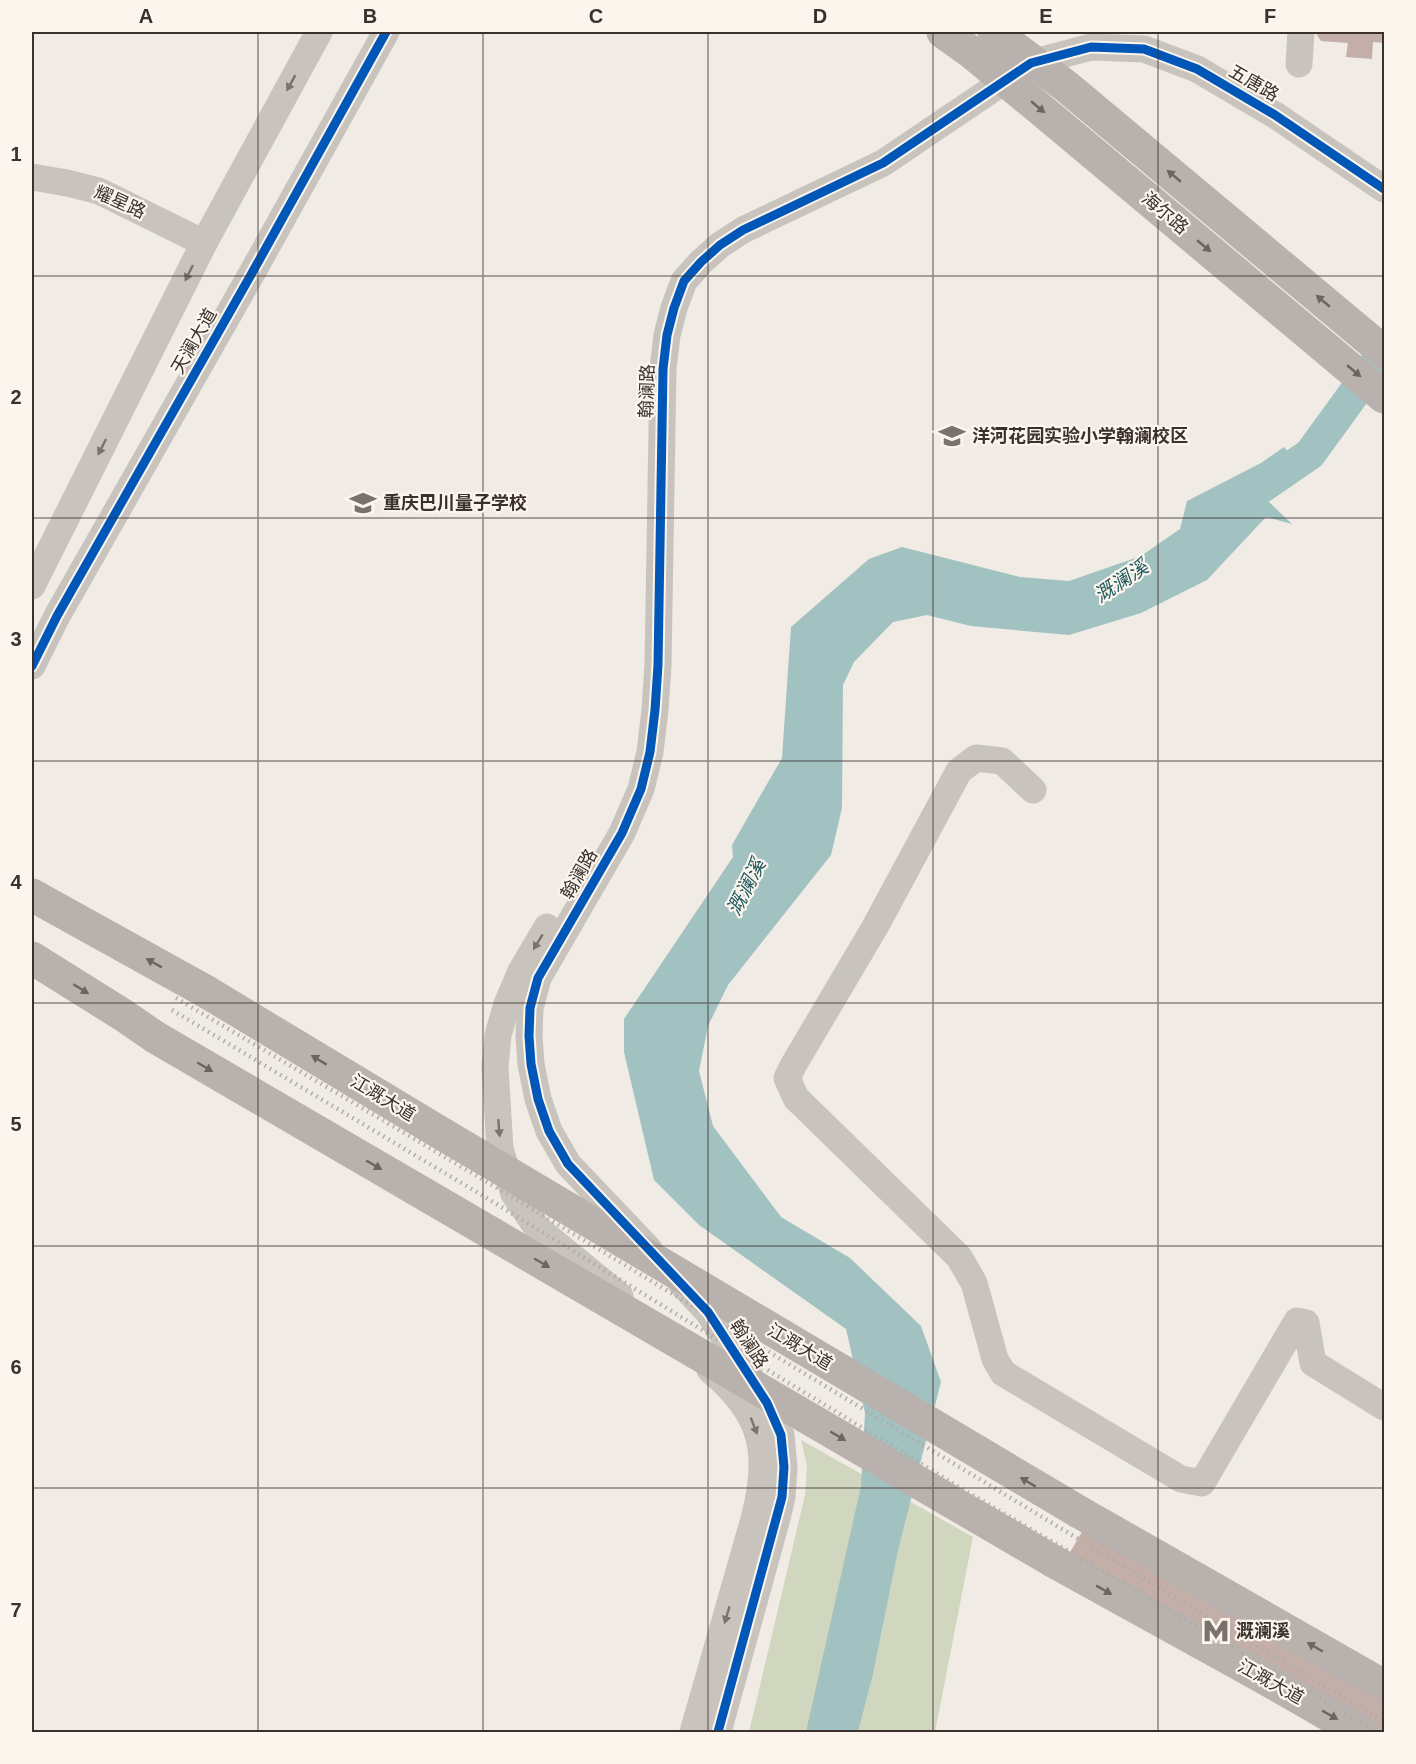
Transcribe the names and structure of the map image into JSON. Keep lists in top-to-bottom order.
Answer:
{
  "streets": {
    "main road": ["海尔路", "江溉大道"],
    "street": [
      "五唐路",
      "耀星路",
      "天澜大道",
      "翰澜路"
    ]
  },
  "crossings": [
    ["五唐路", "翰澜路"],
    ["耀星路", "天澜大道"]
  ],
  "one_way": ["翰澜路"],
  "water": ["溉澜溪"],
  "places": {
    "school or university": ["洋河花园实验小学翰澜校区", "重庆巴川量子学校"],
    "metro station": ["溉澜溪"]
  },
  "grid": {
    "columns": [
      "A",
      "B",
      "C",
      "D",
      "E",
      "F"
    ],
    "rows": [
      "1",
      "2",
      "3",
      "4",
      "5",
      "6",
      "7"
    ]
  }
}
